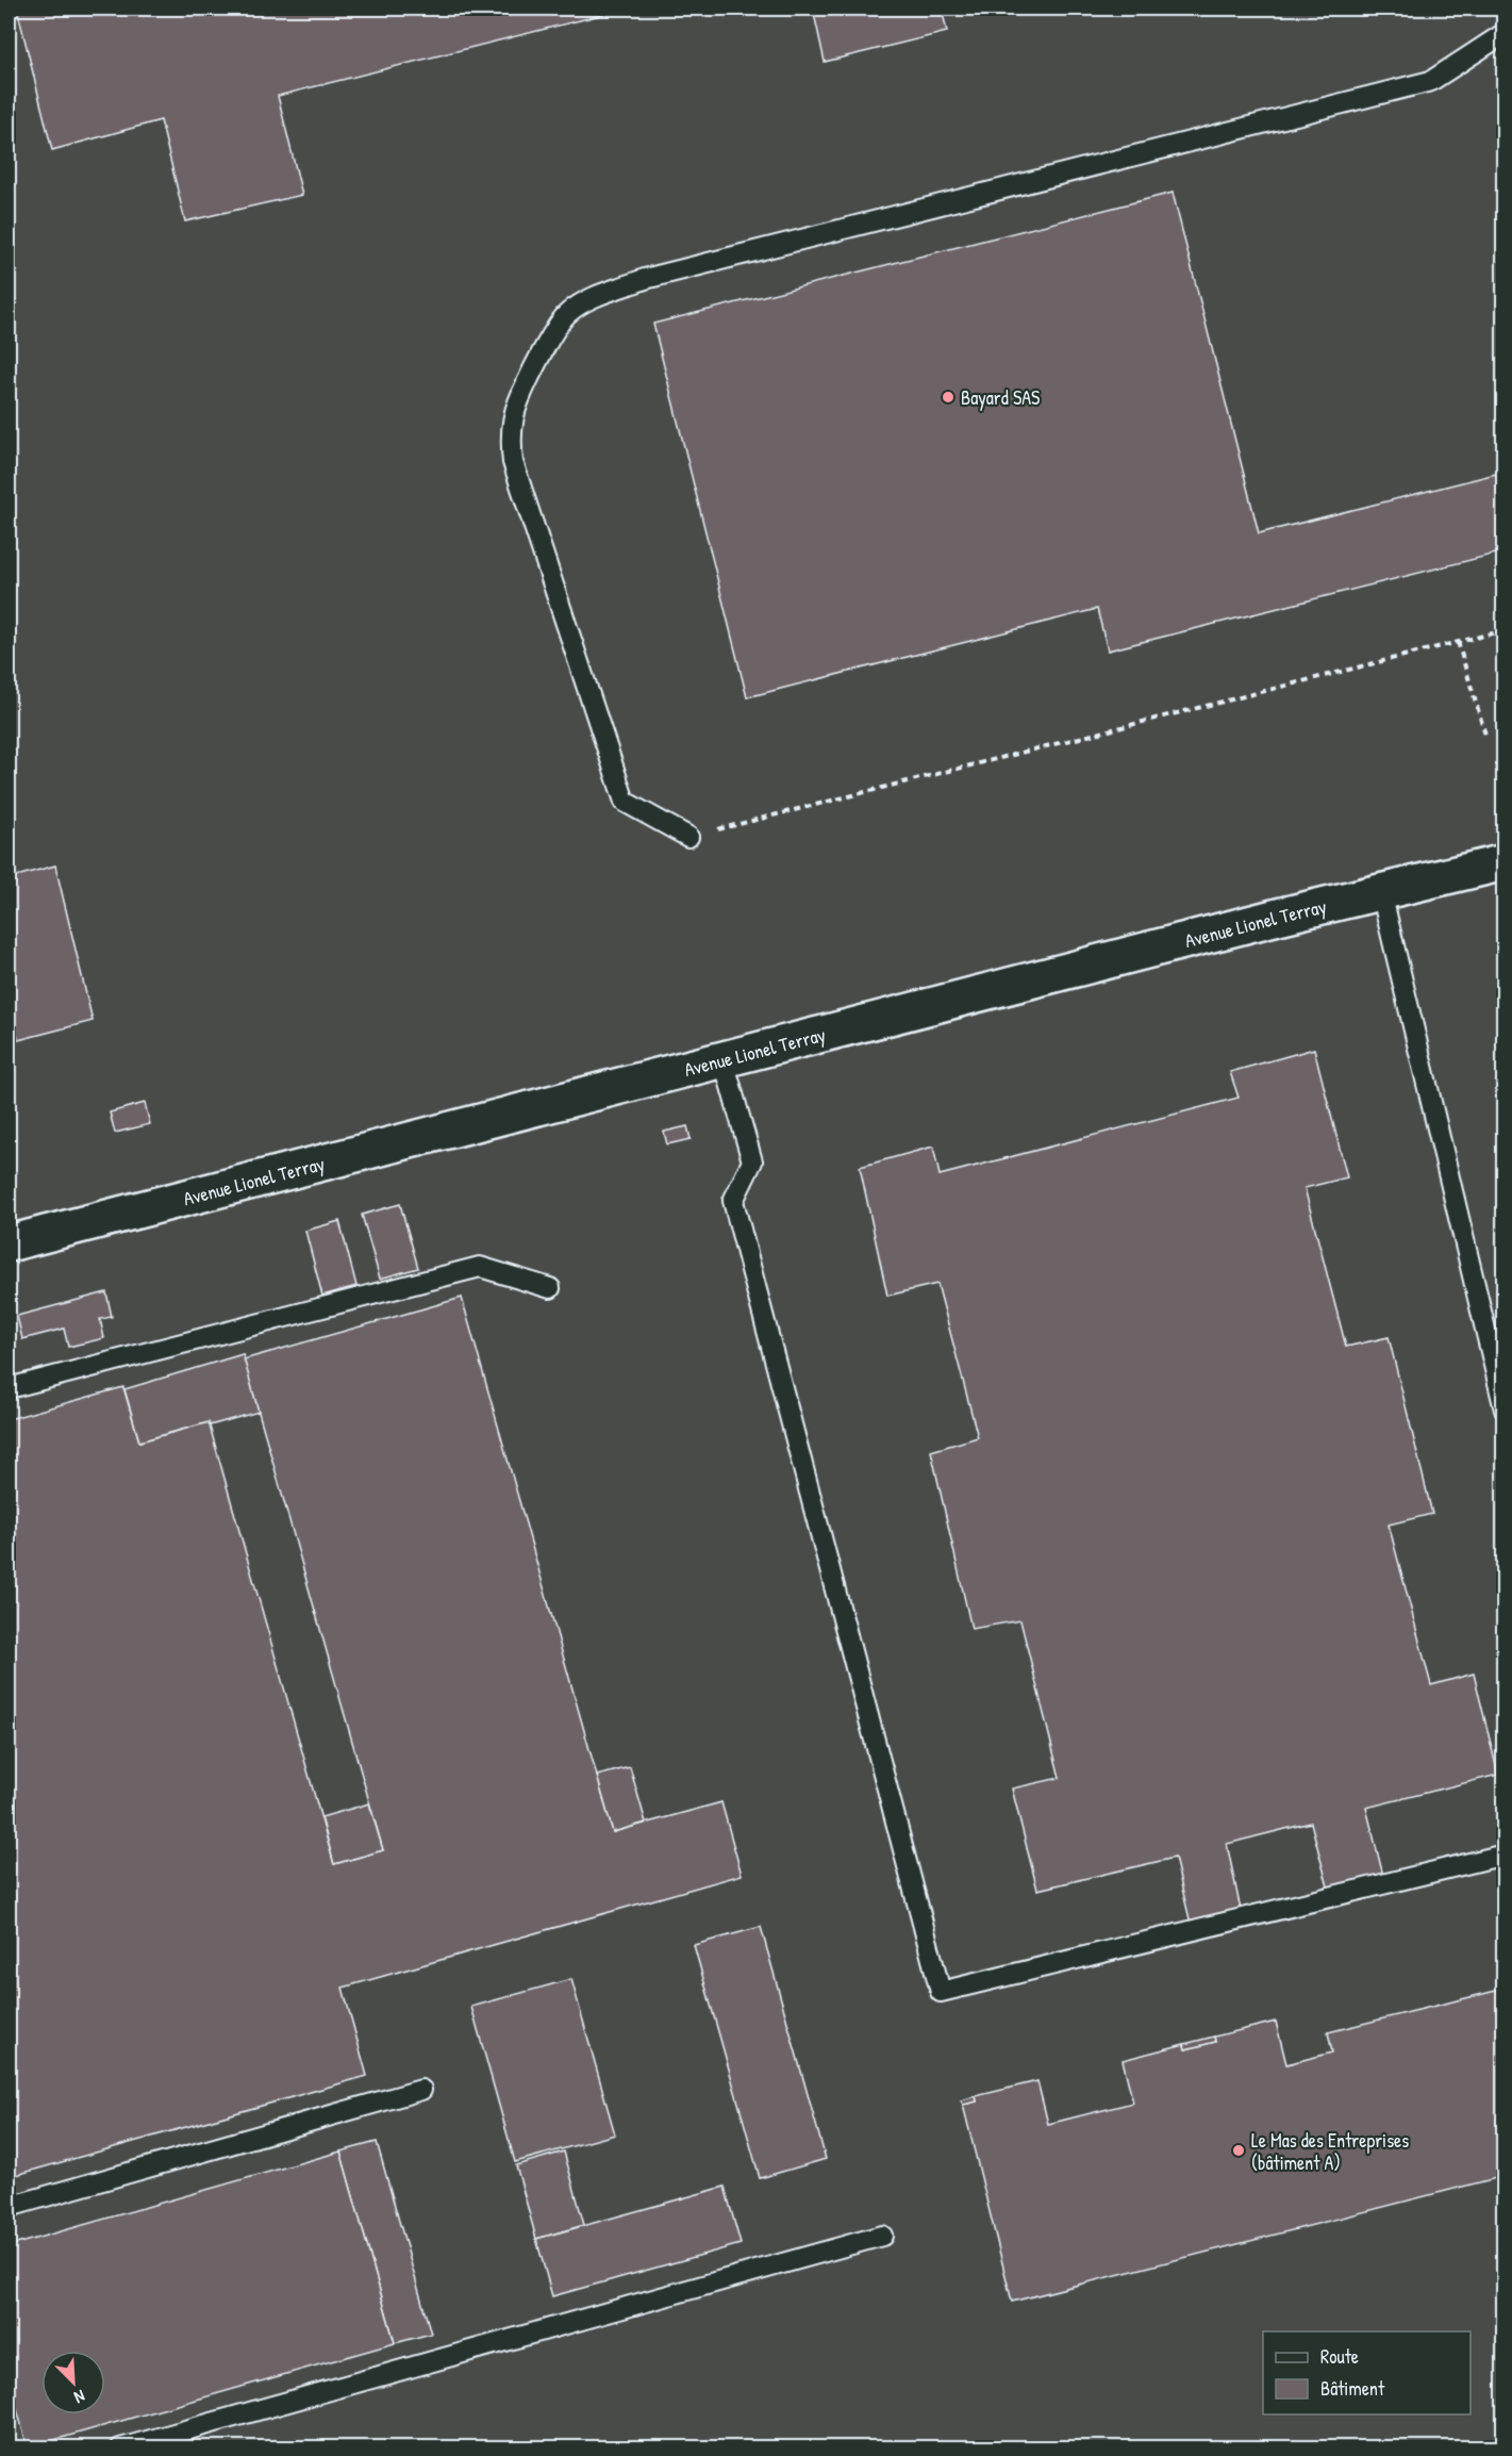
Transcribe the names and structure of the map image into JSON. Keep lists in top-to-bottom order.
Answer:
{
  "streets": {
    "street": ["Avenue Lionel Terray"]
  },
  "places": ["Bayard SAS", "Le Mas des Entreprises (bâtiment A)"],
  "legend": ["Route", "Bâtiment"],
  "north": "bottom right"
}
